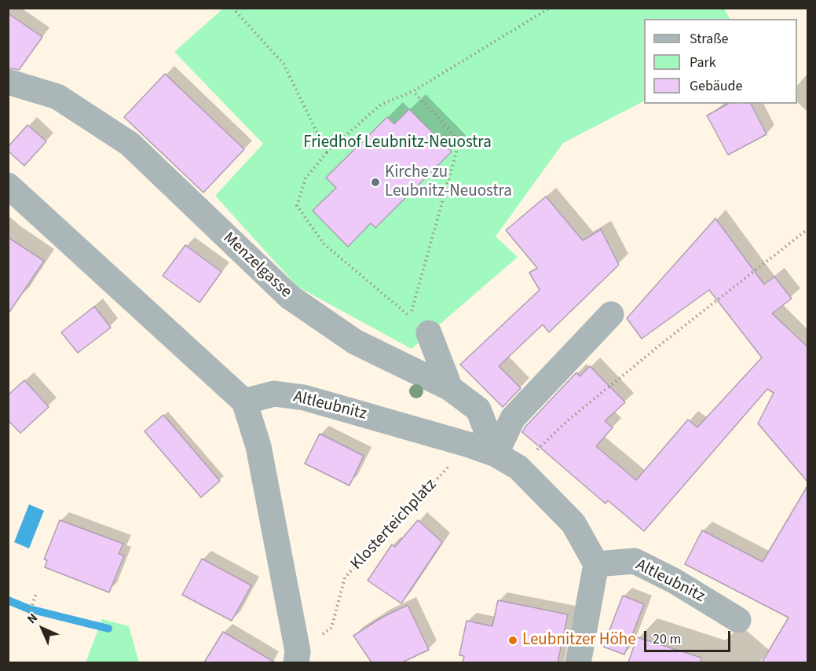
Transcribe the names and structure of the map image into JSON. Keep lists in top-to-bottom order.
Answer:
{
  "streets": {
    "street": ["Menzelgasse", "Altleubnitz"],
    "path": ["Klosterteichplatz"]
  },
  "crossings": [
    ["Menzelgasse", "Altleubnitz"],
    ["Altleubnitz", "Klosterteichplatz"]
  ],
  "parks": ["Friedhof Leubnitz-Neuostra"],
  "places": ["Kirche zu Leubnitz-Neuostra", "Leubnitzer Höhe"],
  "legend": ["Straße", "Park", "Gebäude"],
  "scale_bar": "20 m",
  "north": "top left"
}
